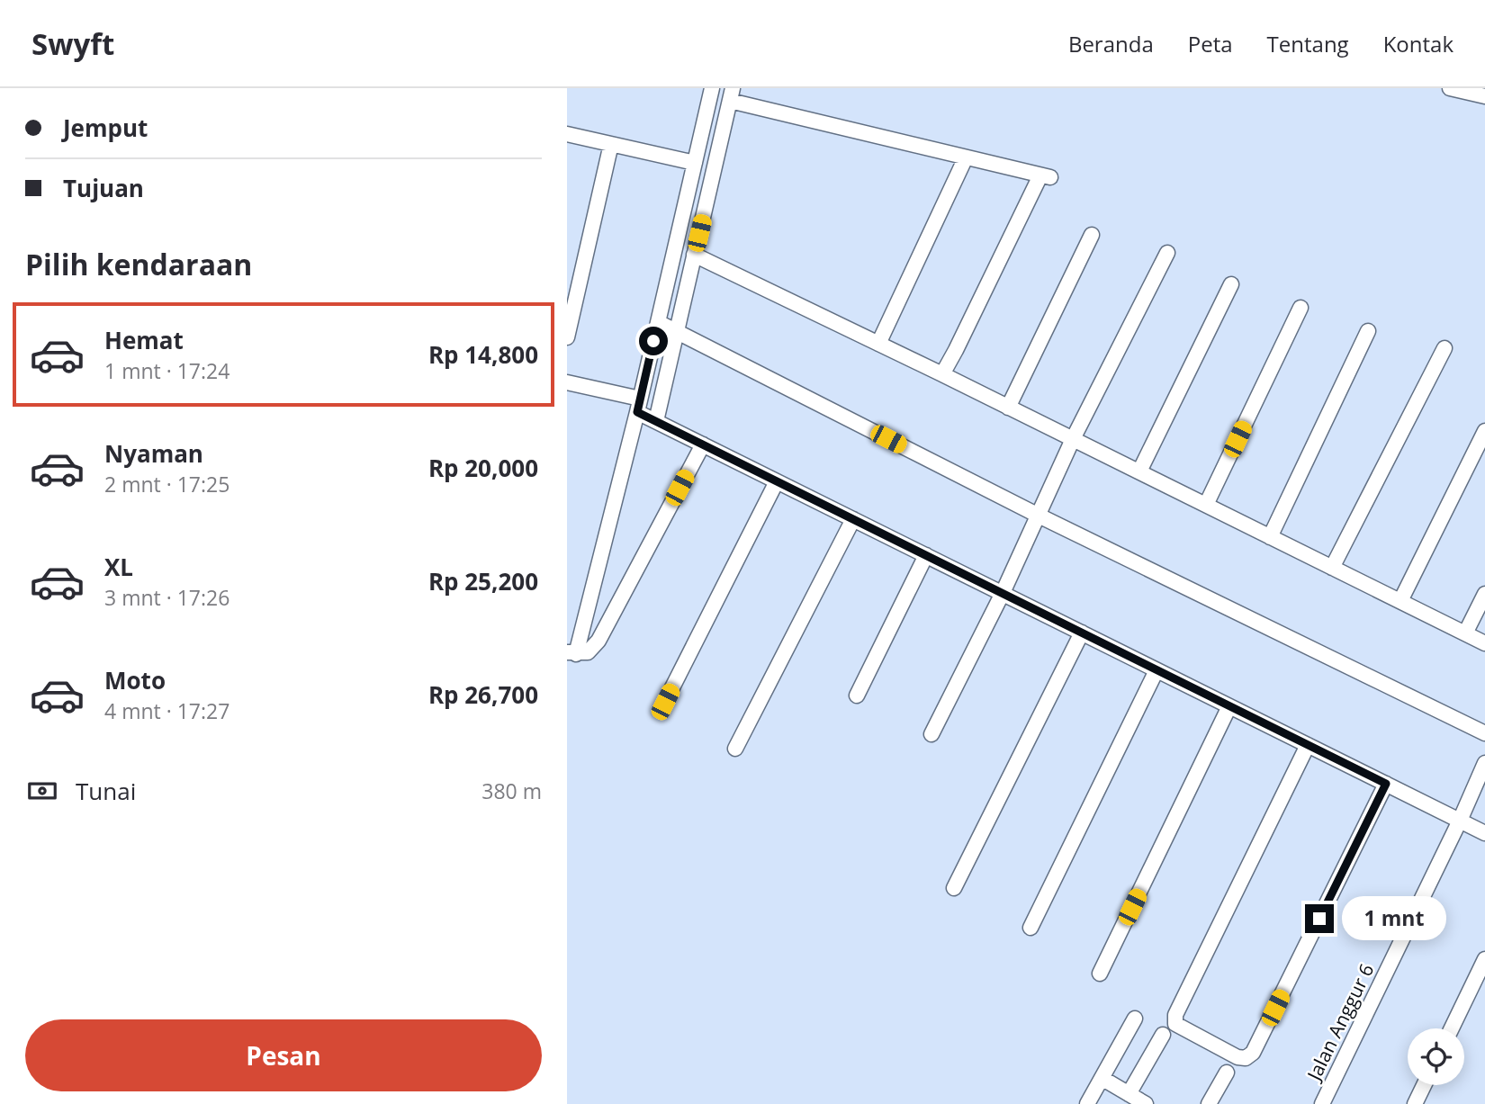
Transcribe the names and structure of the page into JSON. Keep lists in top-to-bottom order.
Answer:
{
  "streets": {
    "street": ["Jalan Anggur 6"]
  },
  "page": {
    "header": "Swyft",
    "nav": [
      "Beranda",
      "Peta",
      "Tentang",
      "Kontak"
    ],
    "banner": ["Jemput", "Tujuan"],
    "heading": "Pilih kendaraan",
    "list": [
      {
        "name": "Hemat",
        "note": "1 mnt · 17:24",
        "value": "Rp 14,800"
      },
      {
        "name": "Nyaman",
        "note": "2 mnt · 17:25",
        "value": "Rp 20,000"
      },
      {
        "name": "XL",
        "note": "3 mnt · 17:26",
        "value": "Rp 25,200"
      },
      {
        "name": "Moto",
        "note": "4 mnt · 17:27",
        "value": "Rp 26,700"
      }
    ],
    "pay": ["Tunai", "380 m"],
    "bubble": "1 mnt",
    "buttons": "Pesan"
  }
}
